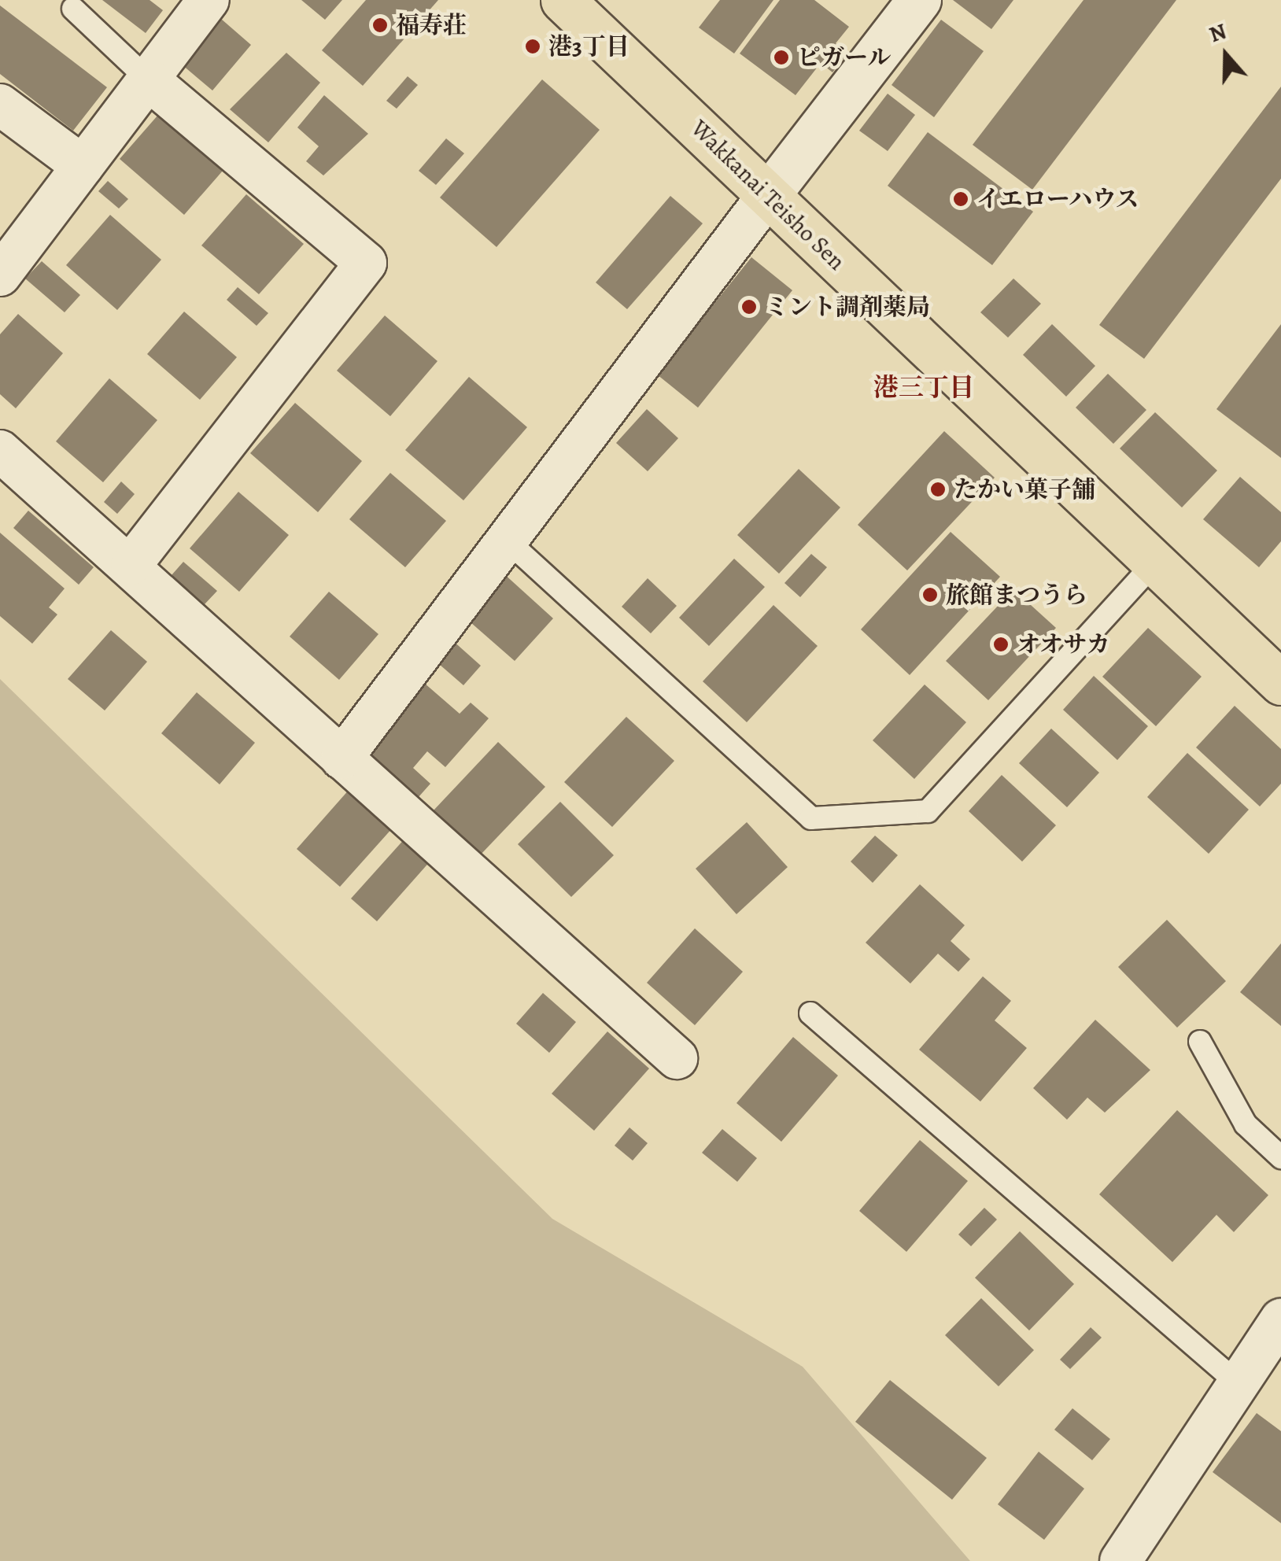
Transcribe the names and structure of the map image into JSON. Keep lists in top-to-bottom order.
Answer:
{
  "streets": {
    "main road": ["Wakkanai Teisho Sen"]
  },
  "districts": ["港三丁目"],
  "places": [
    "福寿荘",
    "港3丁目",
    "ピガール",
    "イエローハウス",
    "ミント調剤薬局",
    "たかい菓子舗",
    "旅館まつうら",
    "オオサカ"
  ],
  "north": "top"
}
